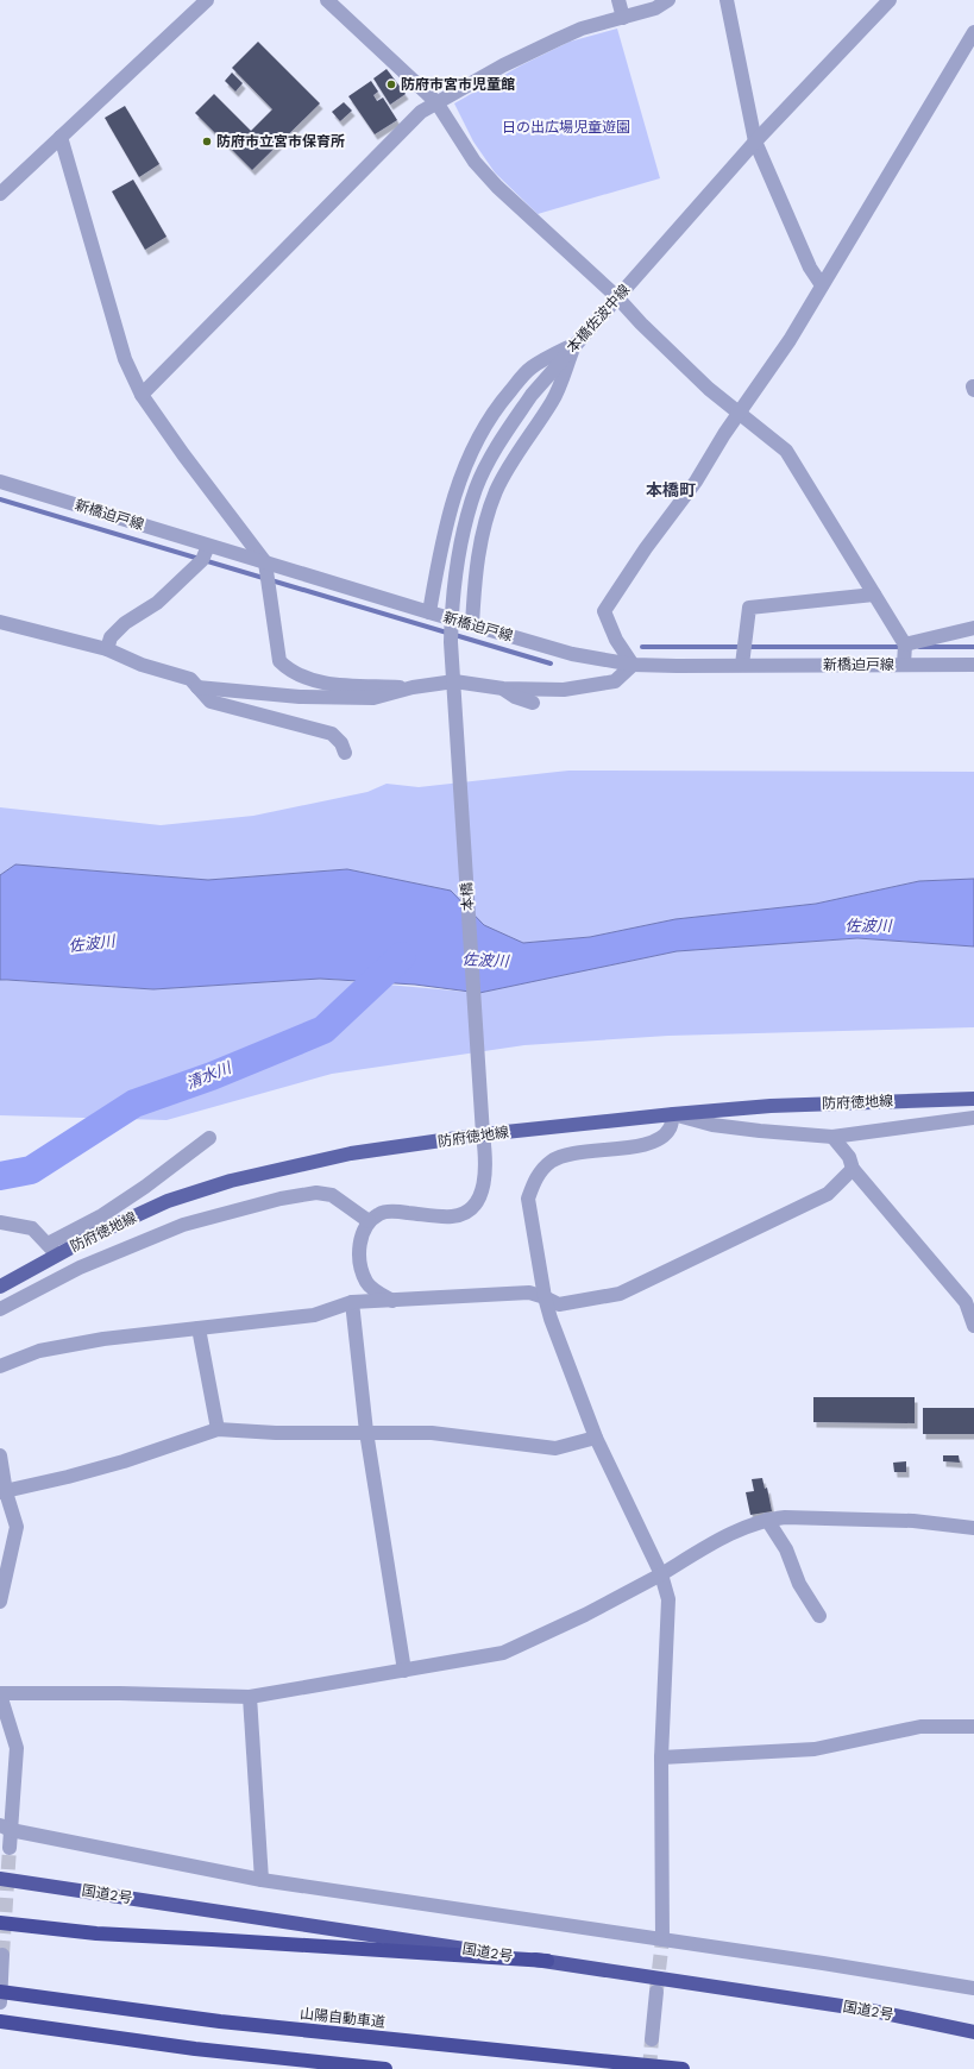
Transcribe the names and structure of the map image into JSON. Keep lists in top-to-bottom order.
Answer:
{
  "streets": {
    "highway": ["国道2号", "山陽自動車道"],
    "main road": ["防府徳地線"],
    "street": ["本橋佐波中線", "新橋迫戸線", "本橋"]
  },
  "crossings": [
    ["本橋佐波中線", "本橋"],
    ["本橋", "防府徳地線"]
  ],
  "districts": ["本橋町"],
  "water": ["佐波川", "清水川"],
  "parks": ["日の出広場児童遊園"],
  "places": ["防府市宮市児童館", "防府市立宮市保育所"]
}
